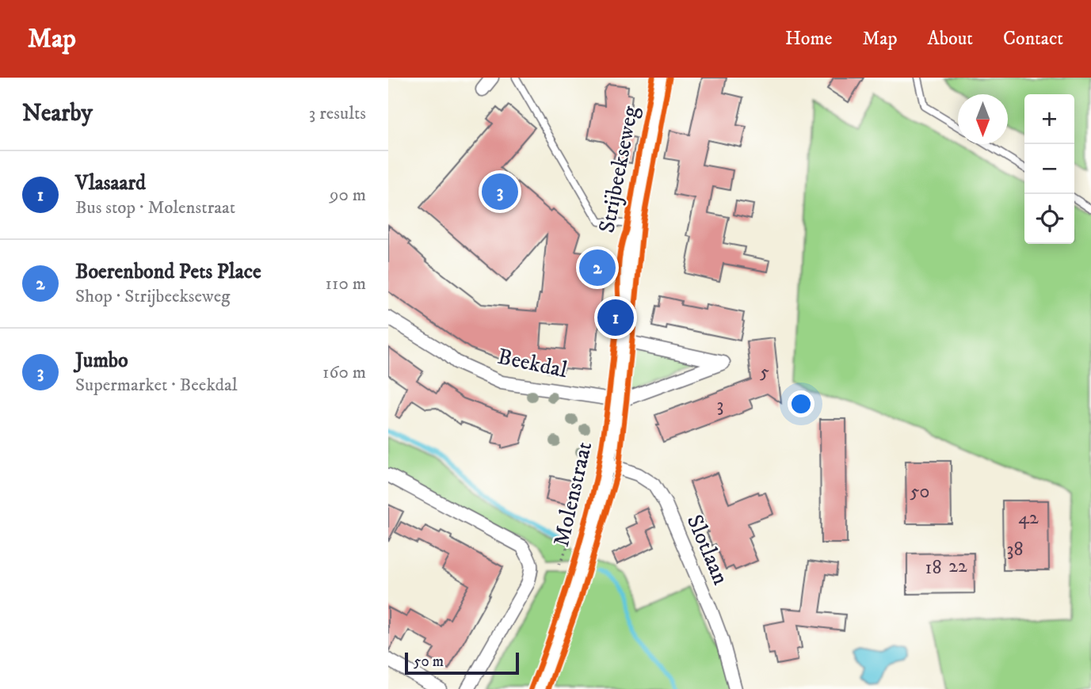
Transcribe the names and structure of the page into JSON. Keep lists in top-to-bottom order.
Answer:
{
  "streets": {
    "main road": ["Strijbeekseweg", "Molenstraat"],
    "street": ["Beekdal", "Slotlaan"]
  },
  "crossings": [
    ["Strijbeekseweg", "Molenstraat"],
    ["Beekdal", "Molenstraat"],
    ["Molenstraat", "Slotlaan"]
  ],
  "house_numbers": [
    "5",
    "3",
    "50",
    "42",
    "38",
    "22",
    "18"
  ],
  "scale_bar": "50 m",
  "north": "bottom",
  "page": {
    "header": "Map",
    "nav": [
      "Home",
      "Map",
      "About",
      "Contact"
    ],
    "heading": ["Nearby", "3 results"],
    "map_buttons": ["+", "−"],
    "list": [
      {
        "mark": "1",
        "name": "Vlasaard",
        "note": "Bus stop · Molenstraat",
        "value": "90 m"
      },
      {
        "mark": "2",
        "name": "Boerenbond Pets Place",
        "note": "Shop · Strijbeekseweg",
        "value": "110 m"
      },
      {
        "mark": "3",
        "name": "Jumbo",
        "note": "Supermarket · Beekdal",
        "value": "160 m"
      }
    ],
    "pins": ["3", "2", "1"],
    "scale": "50 m"
  }
}
